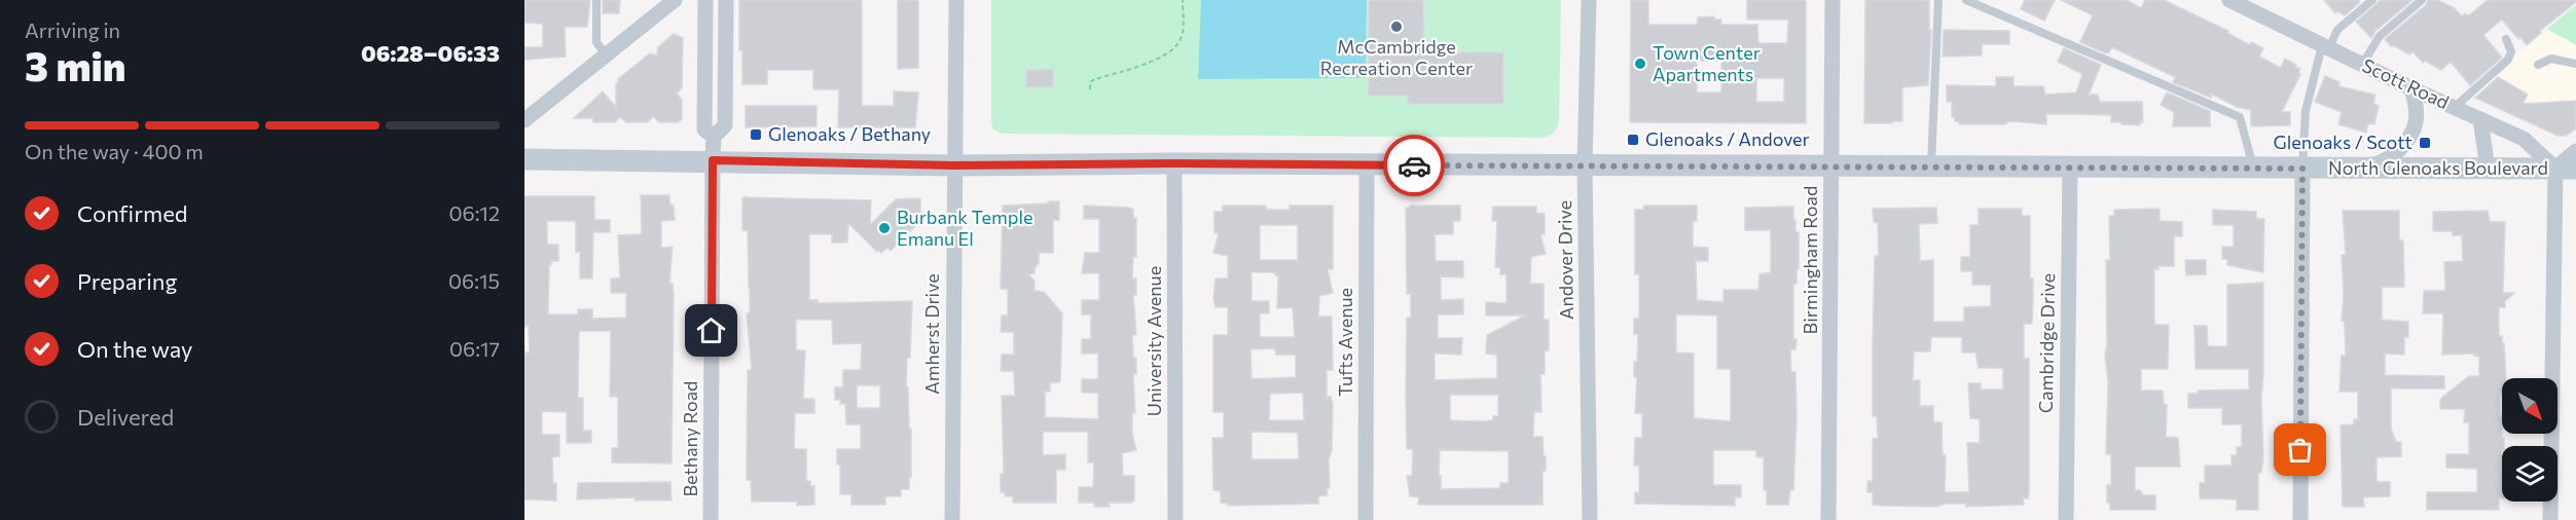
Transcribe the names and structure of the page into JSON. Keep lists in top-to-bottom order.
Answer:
{
  "streets": {
    "main road": ["Scott Road", "North Glenoaks Boulevard"],
    "street": [
      "Andover Drive",
      "Birmingham Road",
      "Amherst Drive",
      "University Avenue",
      "Tufts Avenue",
      "Cambridge Drive",
      "Bethany Road"
    ]
  },
  "crossings": [
    ["Scott Road", "North Glenoaks Boulevard"],
    ["North Glenoaks Boulevard", "Andover Drive"],
    ["North Glenoaks Boulevard", "Birmingham Road"],
    ["North Glenoaks Boulevard", "Amherst Drive"],
    ["North Glenoaks Boulevard", "University Avenue"],
    ["North Glenoaks Boulevard", "Tufts Avenue"],
    ["North Glenoaks Boulevard", "Cambridge Drive"],
    ["North Glenoaks Boulevard", "Bethany Road"]
  ],
  "places": {
    "other": ["McCambridge Recreation Center", "Town Center Apartments", "Burbank Temple Emanu El"],
    "transit": ["Glenoaks / Bethany", "Glenoaks / Andover", "Glenoaks / Scott"]
  },
  "north": "bottom right",
  "page": {
    "heading": ["3 min", "Arriving in", "06:28–06:33"],
    "bar": "On the way · 400 m",
    "list": [
      ["Confirmed", "06:12"],
      ["Preparing", "06:15"],
      ["On the way", "06:17"],
      "Delivered"
    ]
  }
}
